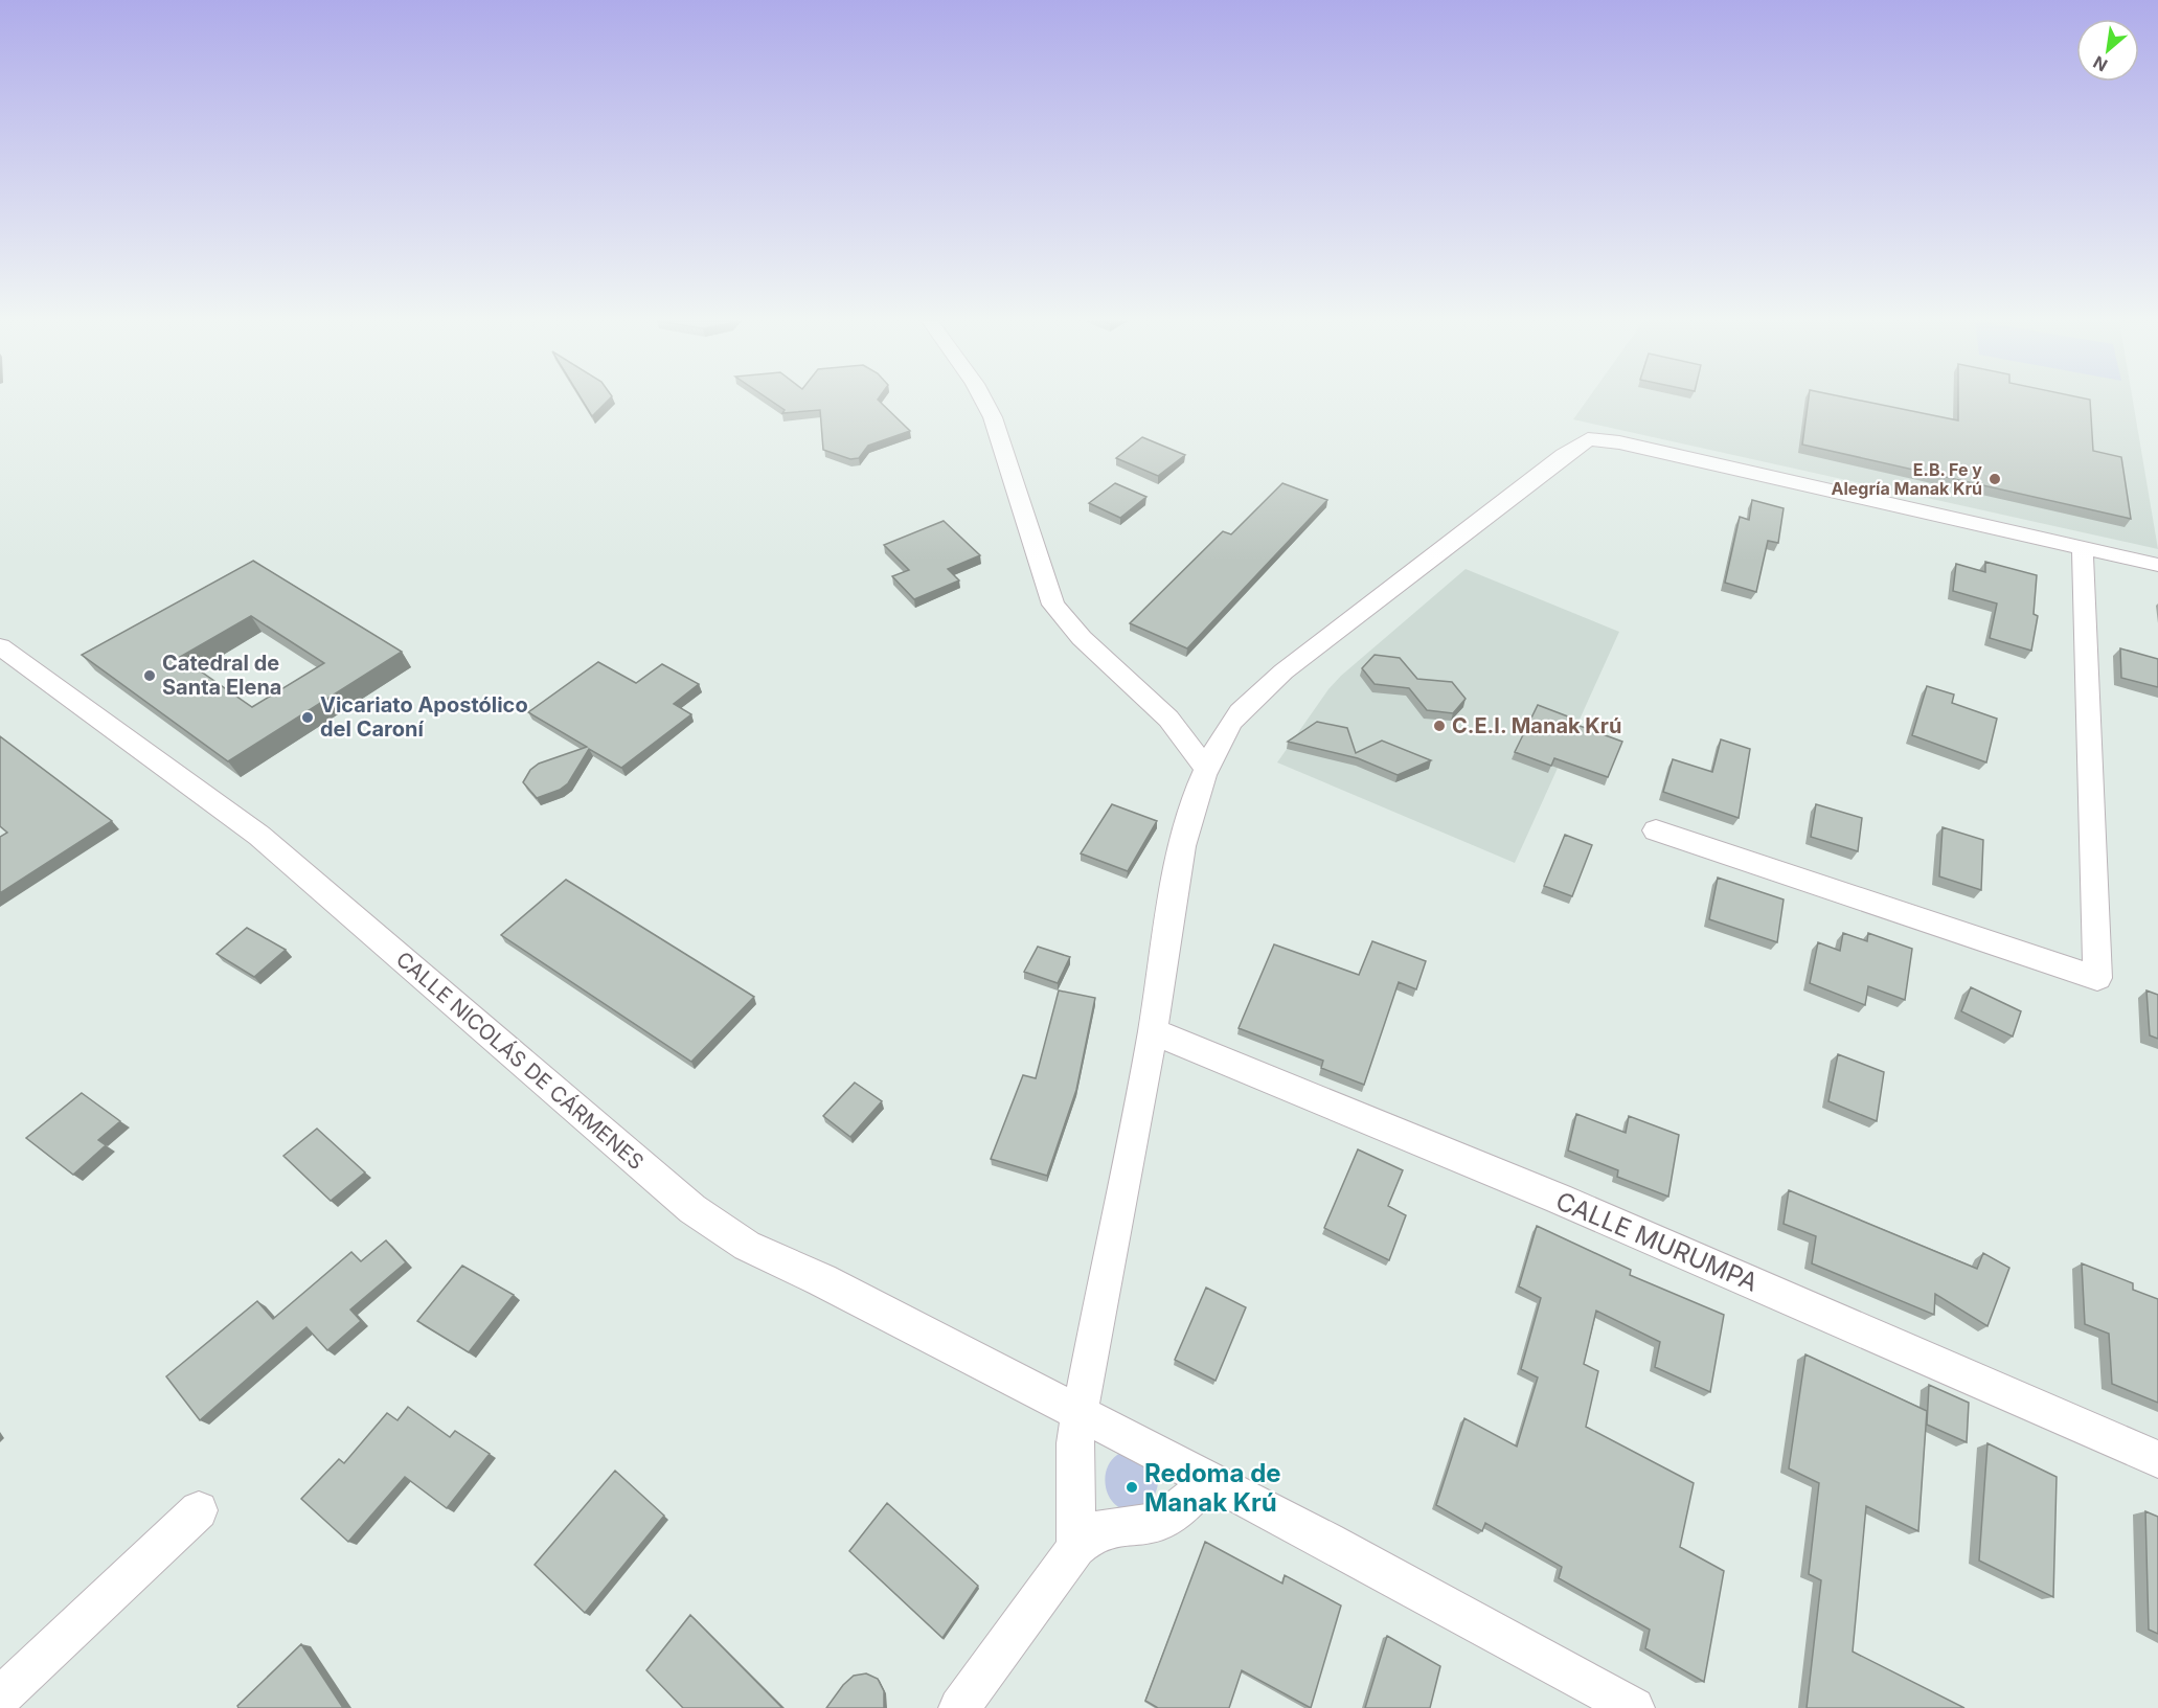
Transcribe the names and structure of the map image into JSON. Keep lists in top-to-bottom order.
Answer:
{
  "streets": {
    "street": ["CALLE NICOLÁS DE CÁRMENES", "CALLE MURUMPA"]
  },
  "places": [
    "E.B. Fe y Alegría Manak Krú",
    "Catedral de Santa Elena",
    "Vicariato Apostólico del Caroní",
    "C.E.I. Manak Krú",
    "Redoma de Manak Krú"
  ],
  "north": "bottom left"
}
